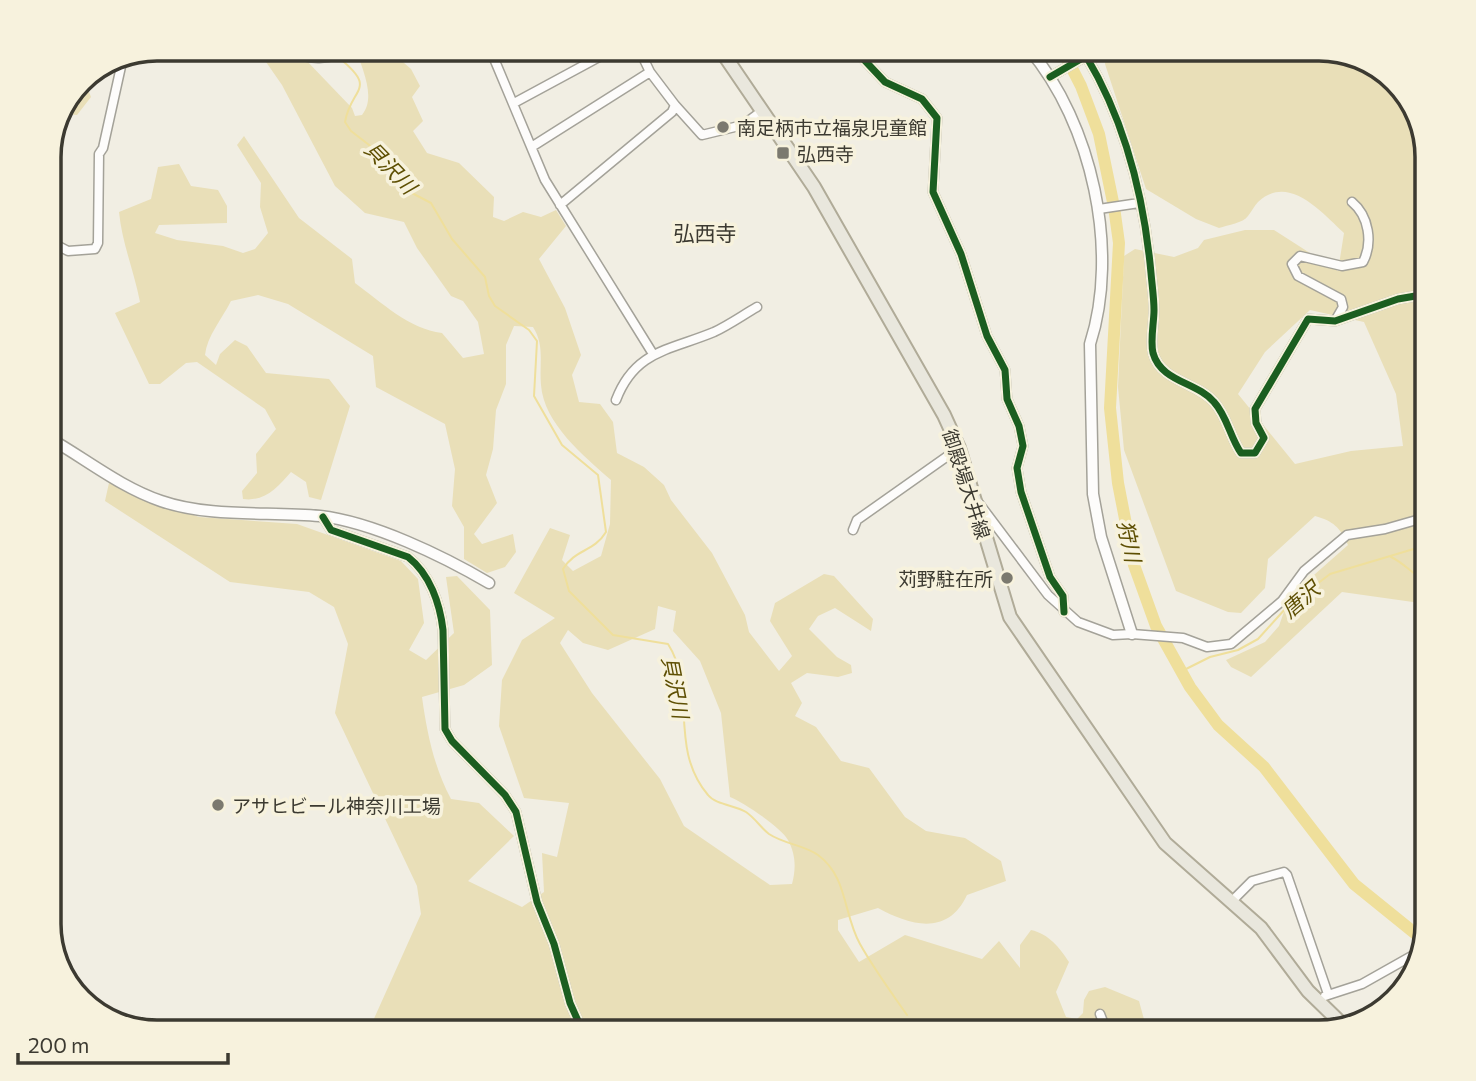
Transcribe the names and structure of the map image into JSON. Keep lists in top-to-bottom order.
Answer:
{
  "streets": {
    "main road": ["御殿場大井線"]
  },
  "districts": ["弘西寺"],
  "water": ["貝沢川", "狩川", "唐沢"],
  "places": {
    "other": ["南足柄市立福泉児童館", "苅野駐在所", "アサヒビール神奈川工場"],
    "transit": ["弘西寺"]
  },
  "scale_bar": "200 m"
}
